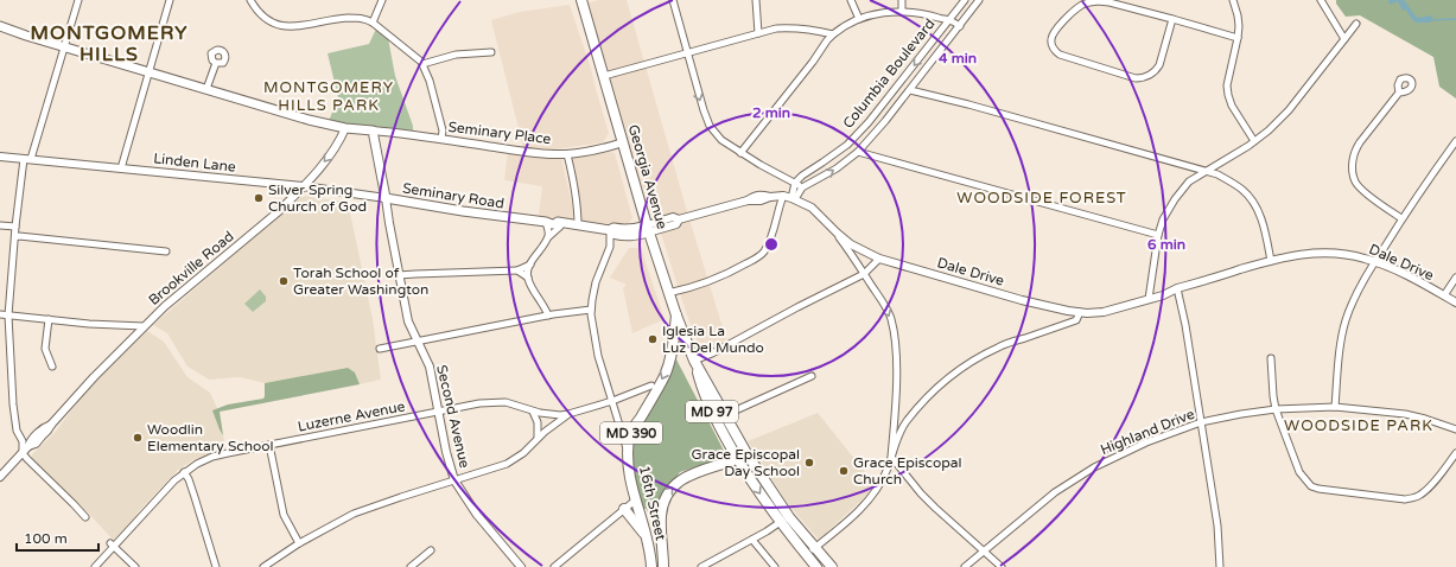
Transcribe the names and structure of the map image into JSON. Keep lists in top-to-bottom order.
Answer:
{
  "streets": {
    "main road": [
      "Georgia Avenue",
      "Seminary Road",
      "MD 97",
      "MD 390",
      "16th Street"
    ],
    "street": [
      "Columbia Boulevard",
      "Seminary Place",
      "Linden Lane",
      "Dale Drive",
      "Brookville Road",
      "Luzerne Avenue",
      "Second Avenue",
      "Highland Drive"
    ]
  },
  "crossings": [
    ["Columbia Boulevard", "Dale Drive"],
    ["Seminary Place", "Georgia Avenue"],
    ["Seminary Place", "Seminary Road"],
    ["Linden Lane", "Seminary Road"],
    ["Linden Lane", "Brookville Road"],
    ["Linden Lane", "Second Avenue"],
    ["Georgia Avenue", "Seminary Road"],
    ["Georgia Avenue", "16th Street"],
    ["Seminary Road", "Second Avenue"],
    ["Luzerne Avenue", "Second Avenue"]
  ],
  "districts": [
    "MONTGOMERY HILLS",
    "MONTGOMERY HILLS PARK",
    "WOODSIDE FOREST",
    "WOODSIDE PARK"
  ],
  "places": [
    "Silver Spring Church of God",
    "Torah School of Greater Washington",
    "Iglesia La Luz Del Mundo",
    "Woodlin Elementary School",
    "Grace Episcopal Day School",
    "Grace Episcopal Church"
  ],
  "scale_bar": "100 m",
  "rings": ["4 min", "2 min", "6 min"]
}
